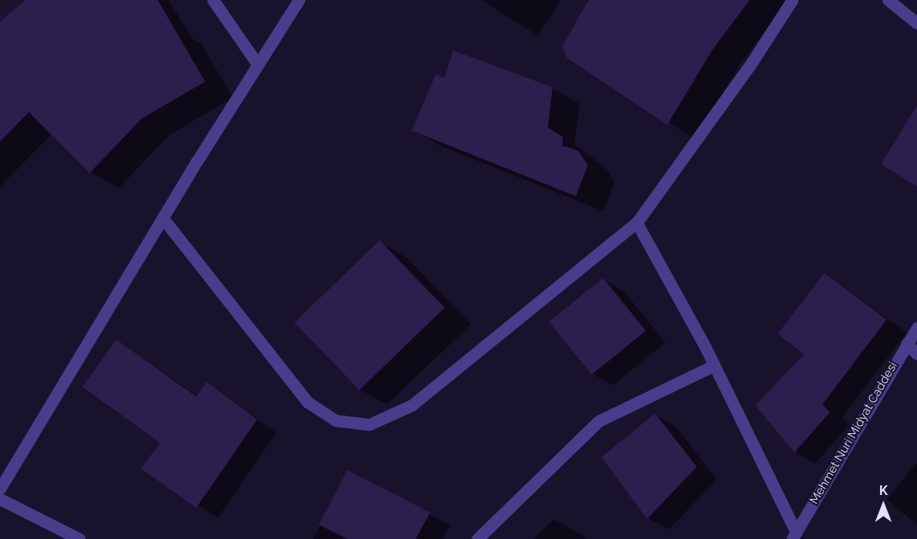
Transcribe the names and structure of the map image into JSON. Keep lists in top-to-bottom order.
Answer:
{
  "streets": {
    "street": ["Mehmet Nuri Midyat Caddesi"]
  },
  "north": "top"
}
